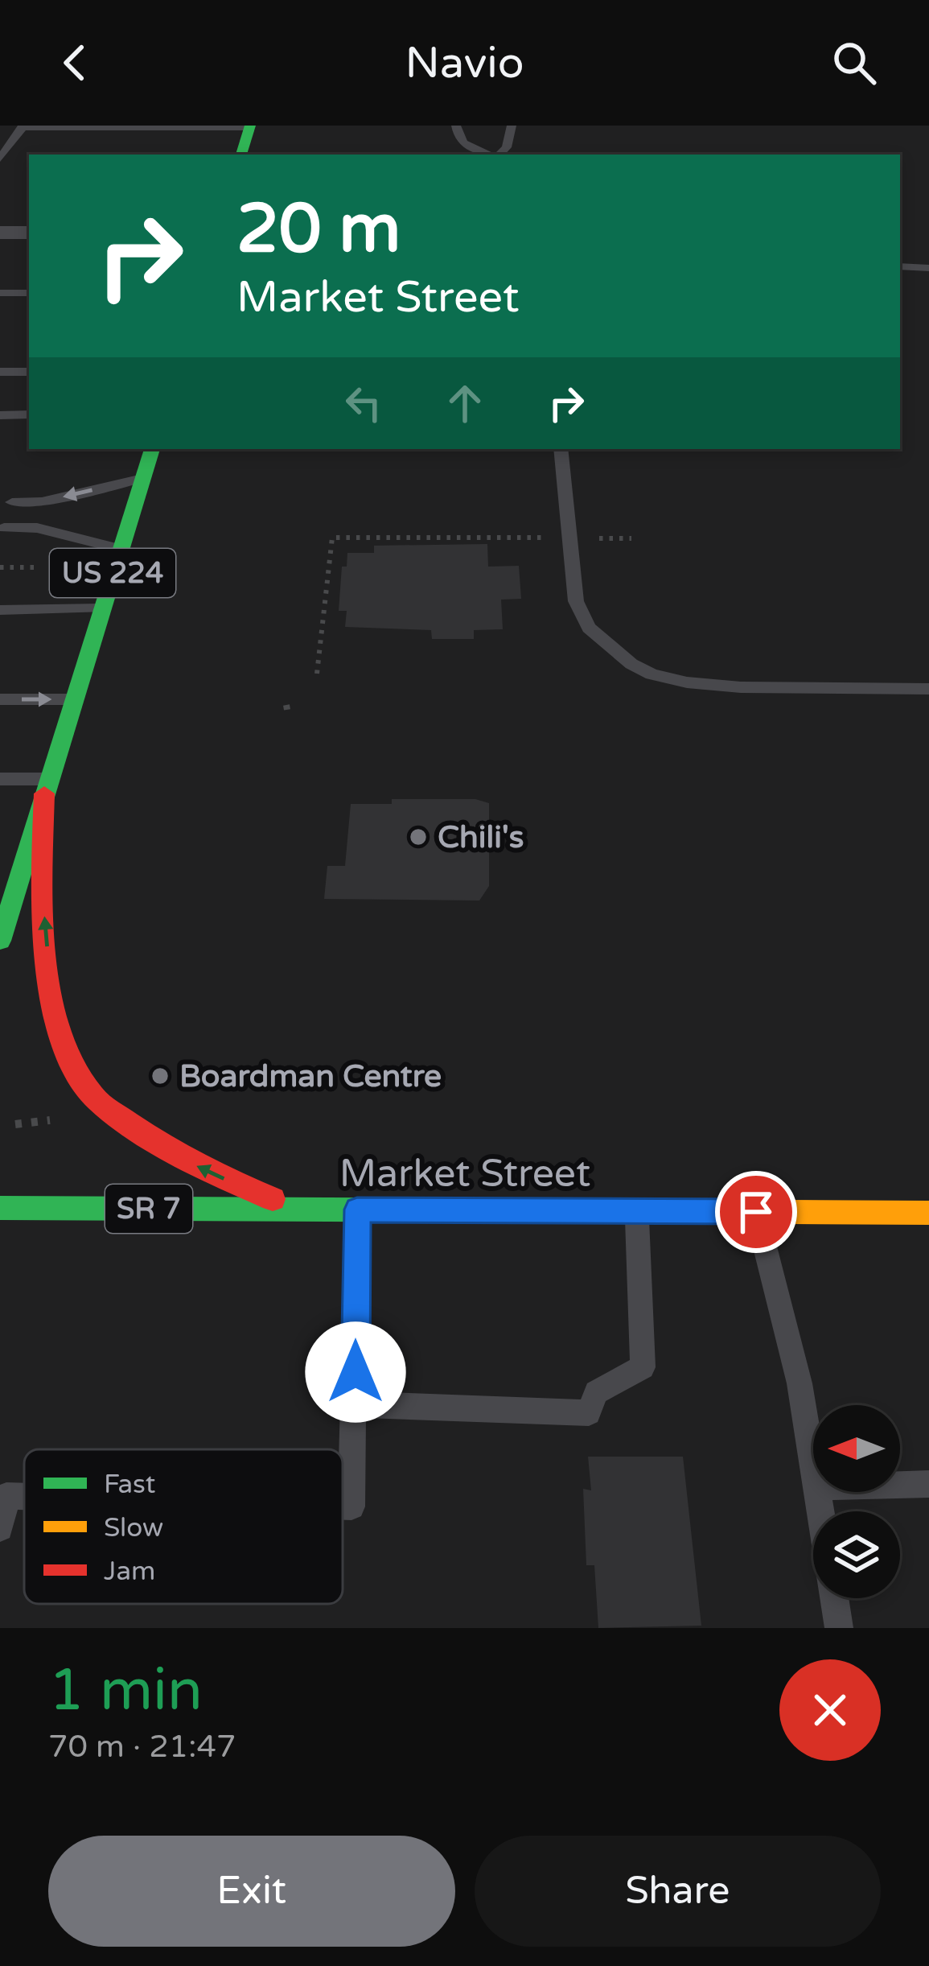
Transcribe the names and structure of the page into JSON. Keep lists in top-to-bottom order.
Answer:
{
  "streets": {
    "main road": ["US 224", "Market Street", "SR 7"]
  },
  "places": ["Chili's", "Boardman Centre"],
  "legend": ["Fast", "Slow", "Jam"],
  "north": "left",
  "page": {
    "header": "Navio",
    "turn": ["20 m", "Market Street"],
    "heading": ["1 min", "70 m · 21:47"],
    "buttons": ["Exit", "Share"]
  }
}
